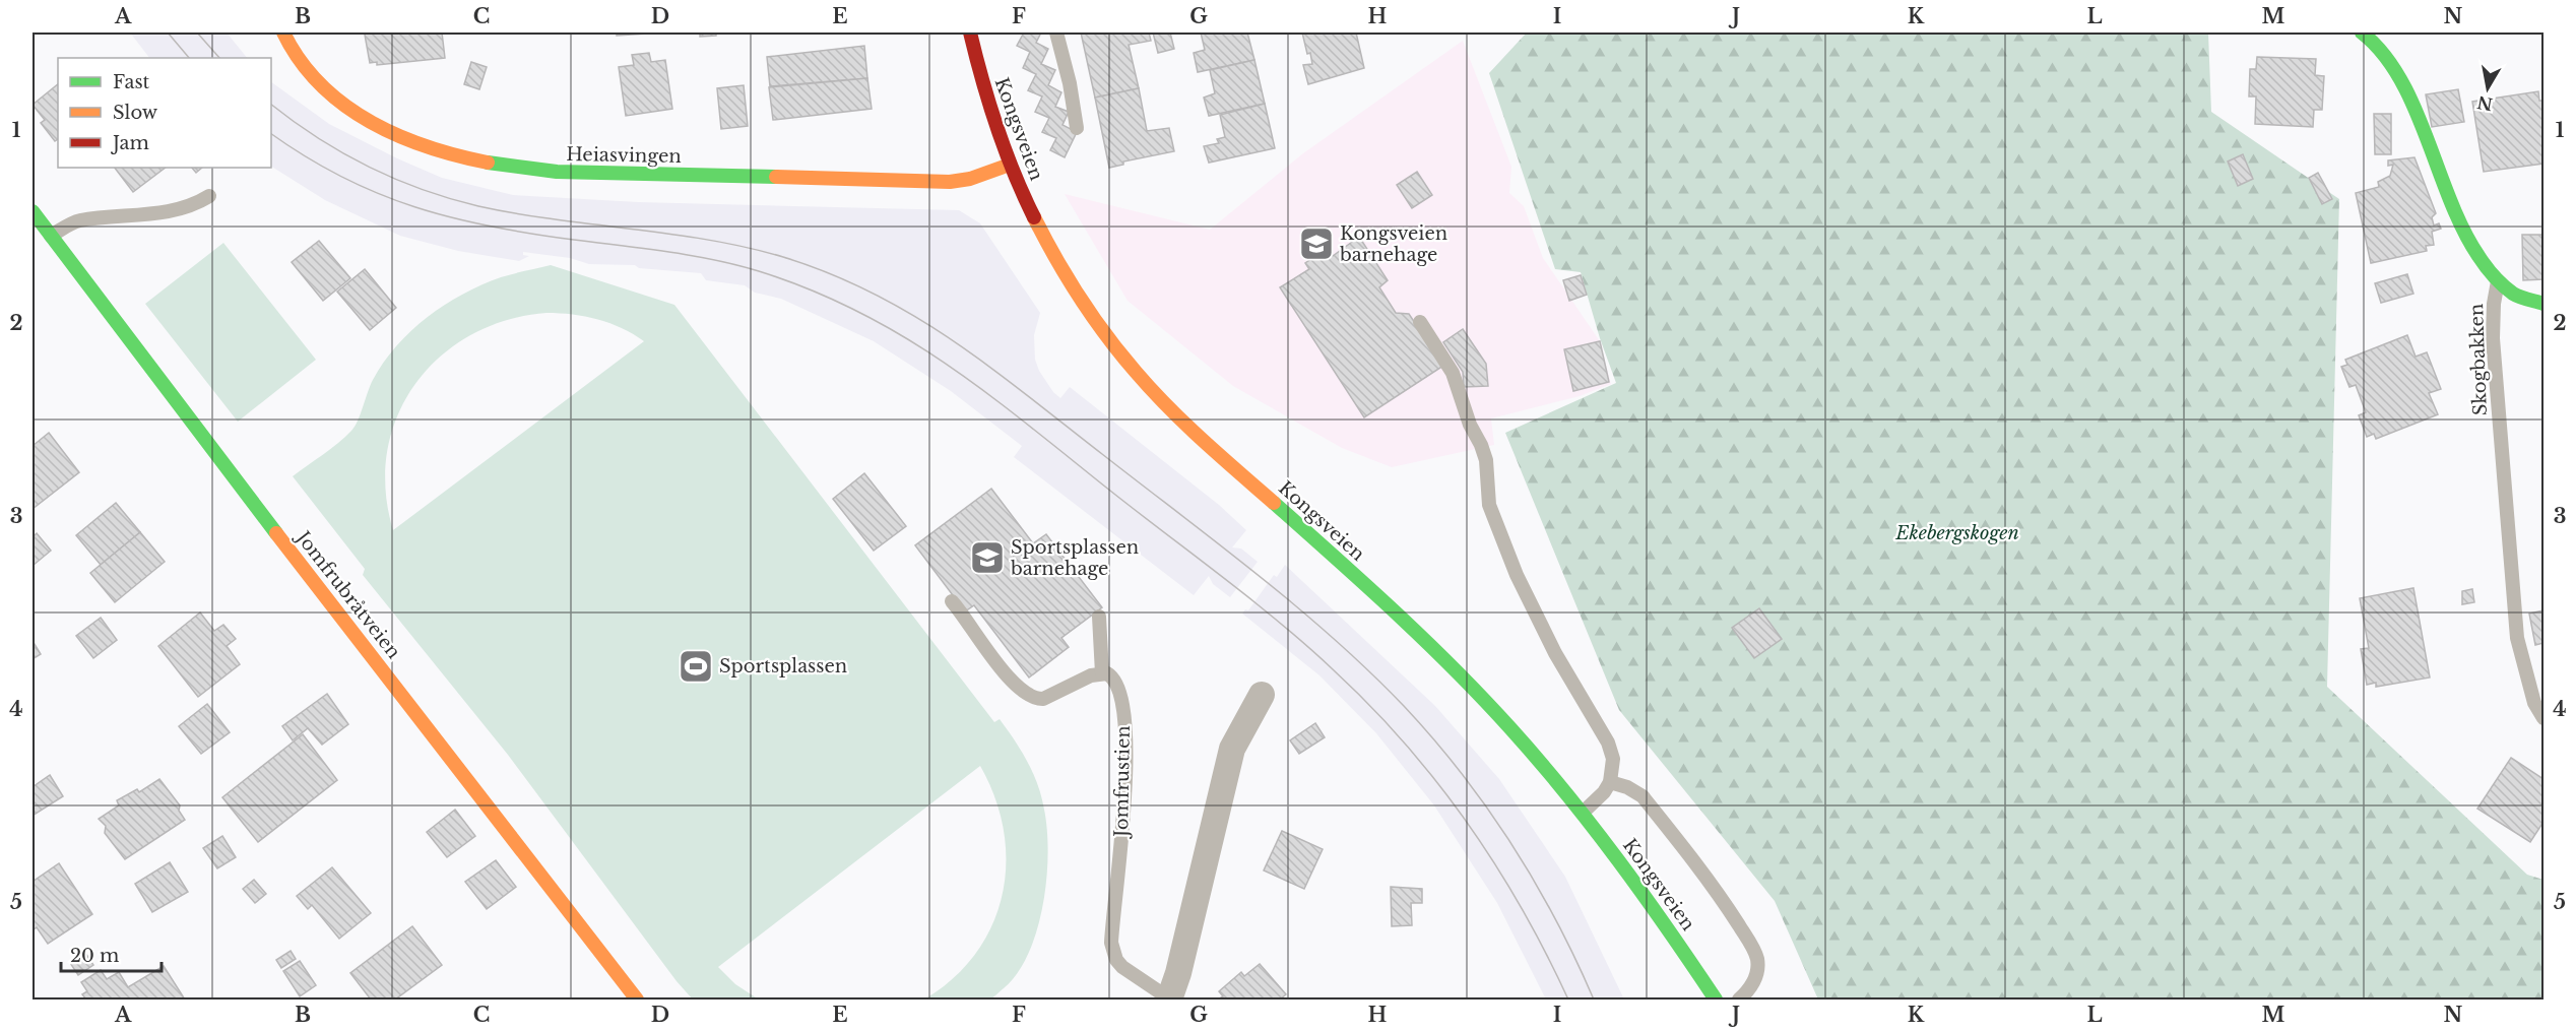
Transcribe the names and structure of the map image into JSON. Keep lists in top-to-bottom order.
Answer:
{
  "streets": {
    "street": [
      "Kongsveien",
      "Heiasvingen",
      "Skogbakken",
      "Jomfrubråtveien",
      "Jomfrustien"
    ]
  },
  "crossings": [
    ["Kongsveien", "Heiasvingen"]
  ],
  "parks": ["Ekebergskogen"],
  "places": {
    "school or university": ["Kongsveien barnehage", "Sportsplassen barnehage"],
    "sports": ["Sportsplassen"]
  },
  "legend": ["Fast", "Slow", "Jam"],
  "scale_bar": "20 m",
  "north": "bottom",
  "grid": {
    "columns": [
      "A",
      "B",
      "C",
      "D",
      "E",
      "F",
      "G",
      "H",
      "I",
      "J",
      "K",
      "L",
      "M",
      "N"
    ],
    "rows": [
      "1",
      "2",
      "3",
      "4",
      "5"
    ]
  }
}
